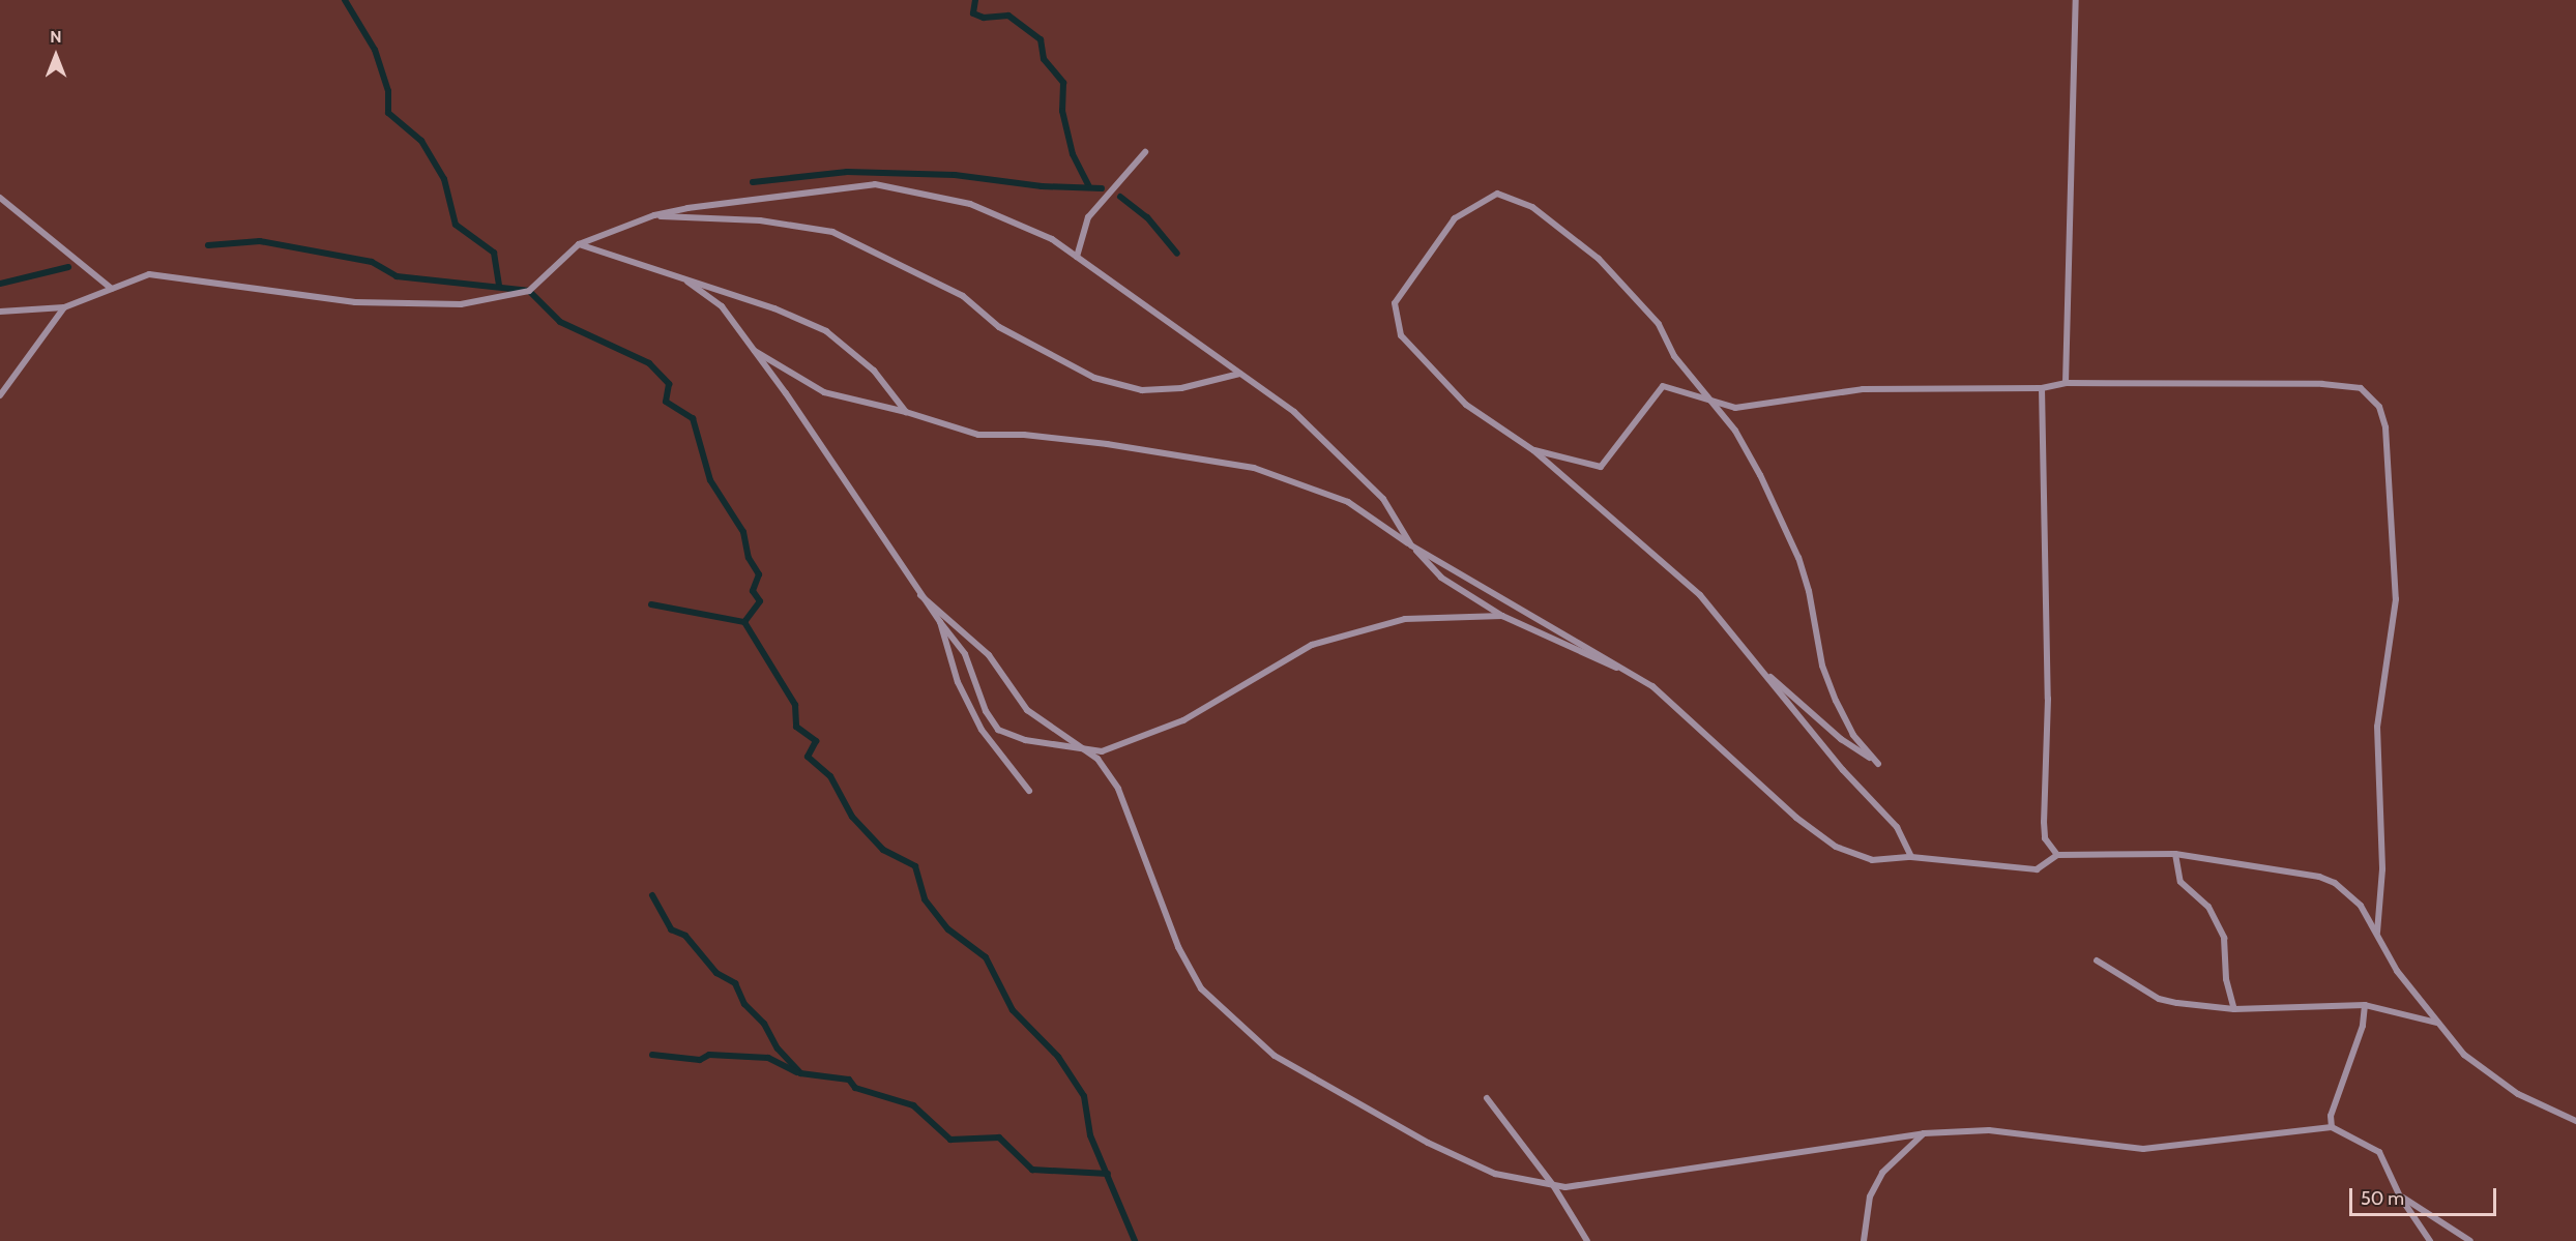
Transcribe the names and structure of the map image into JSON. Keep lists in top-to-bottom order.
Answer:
{
  "scale_bar": "50 m",
  "north": "top"
}
